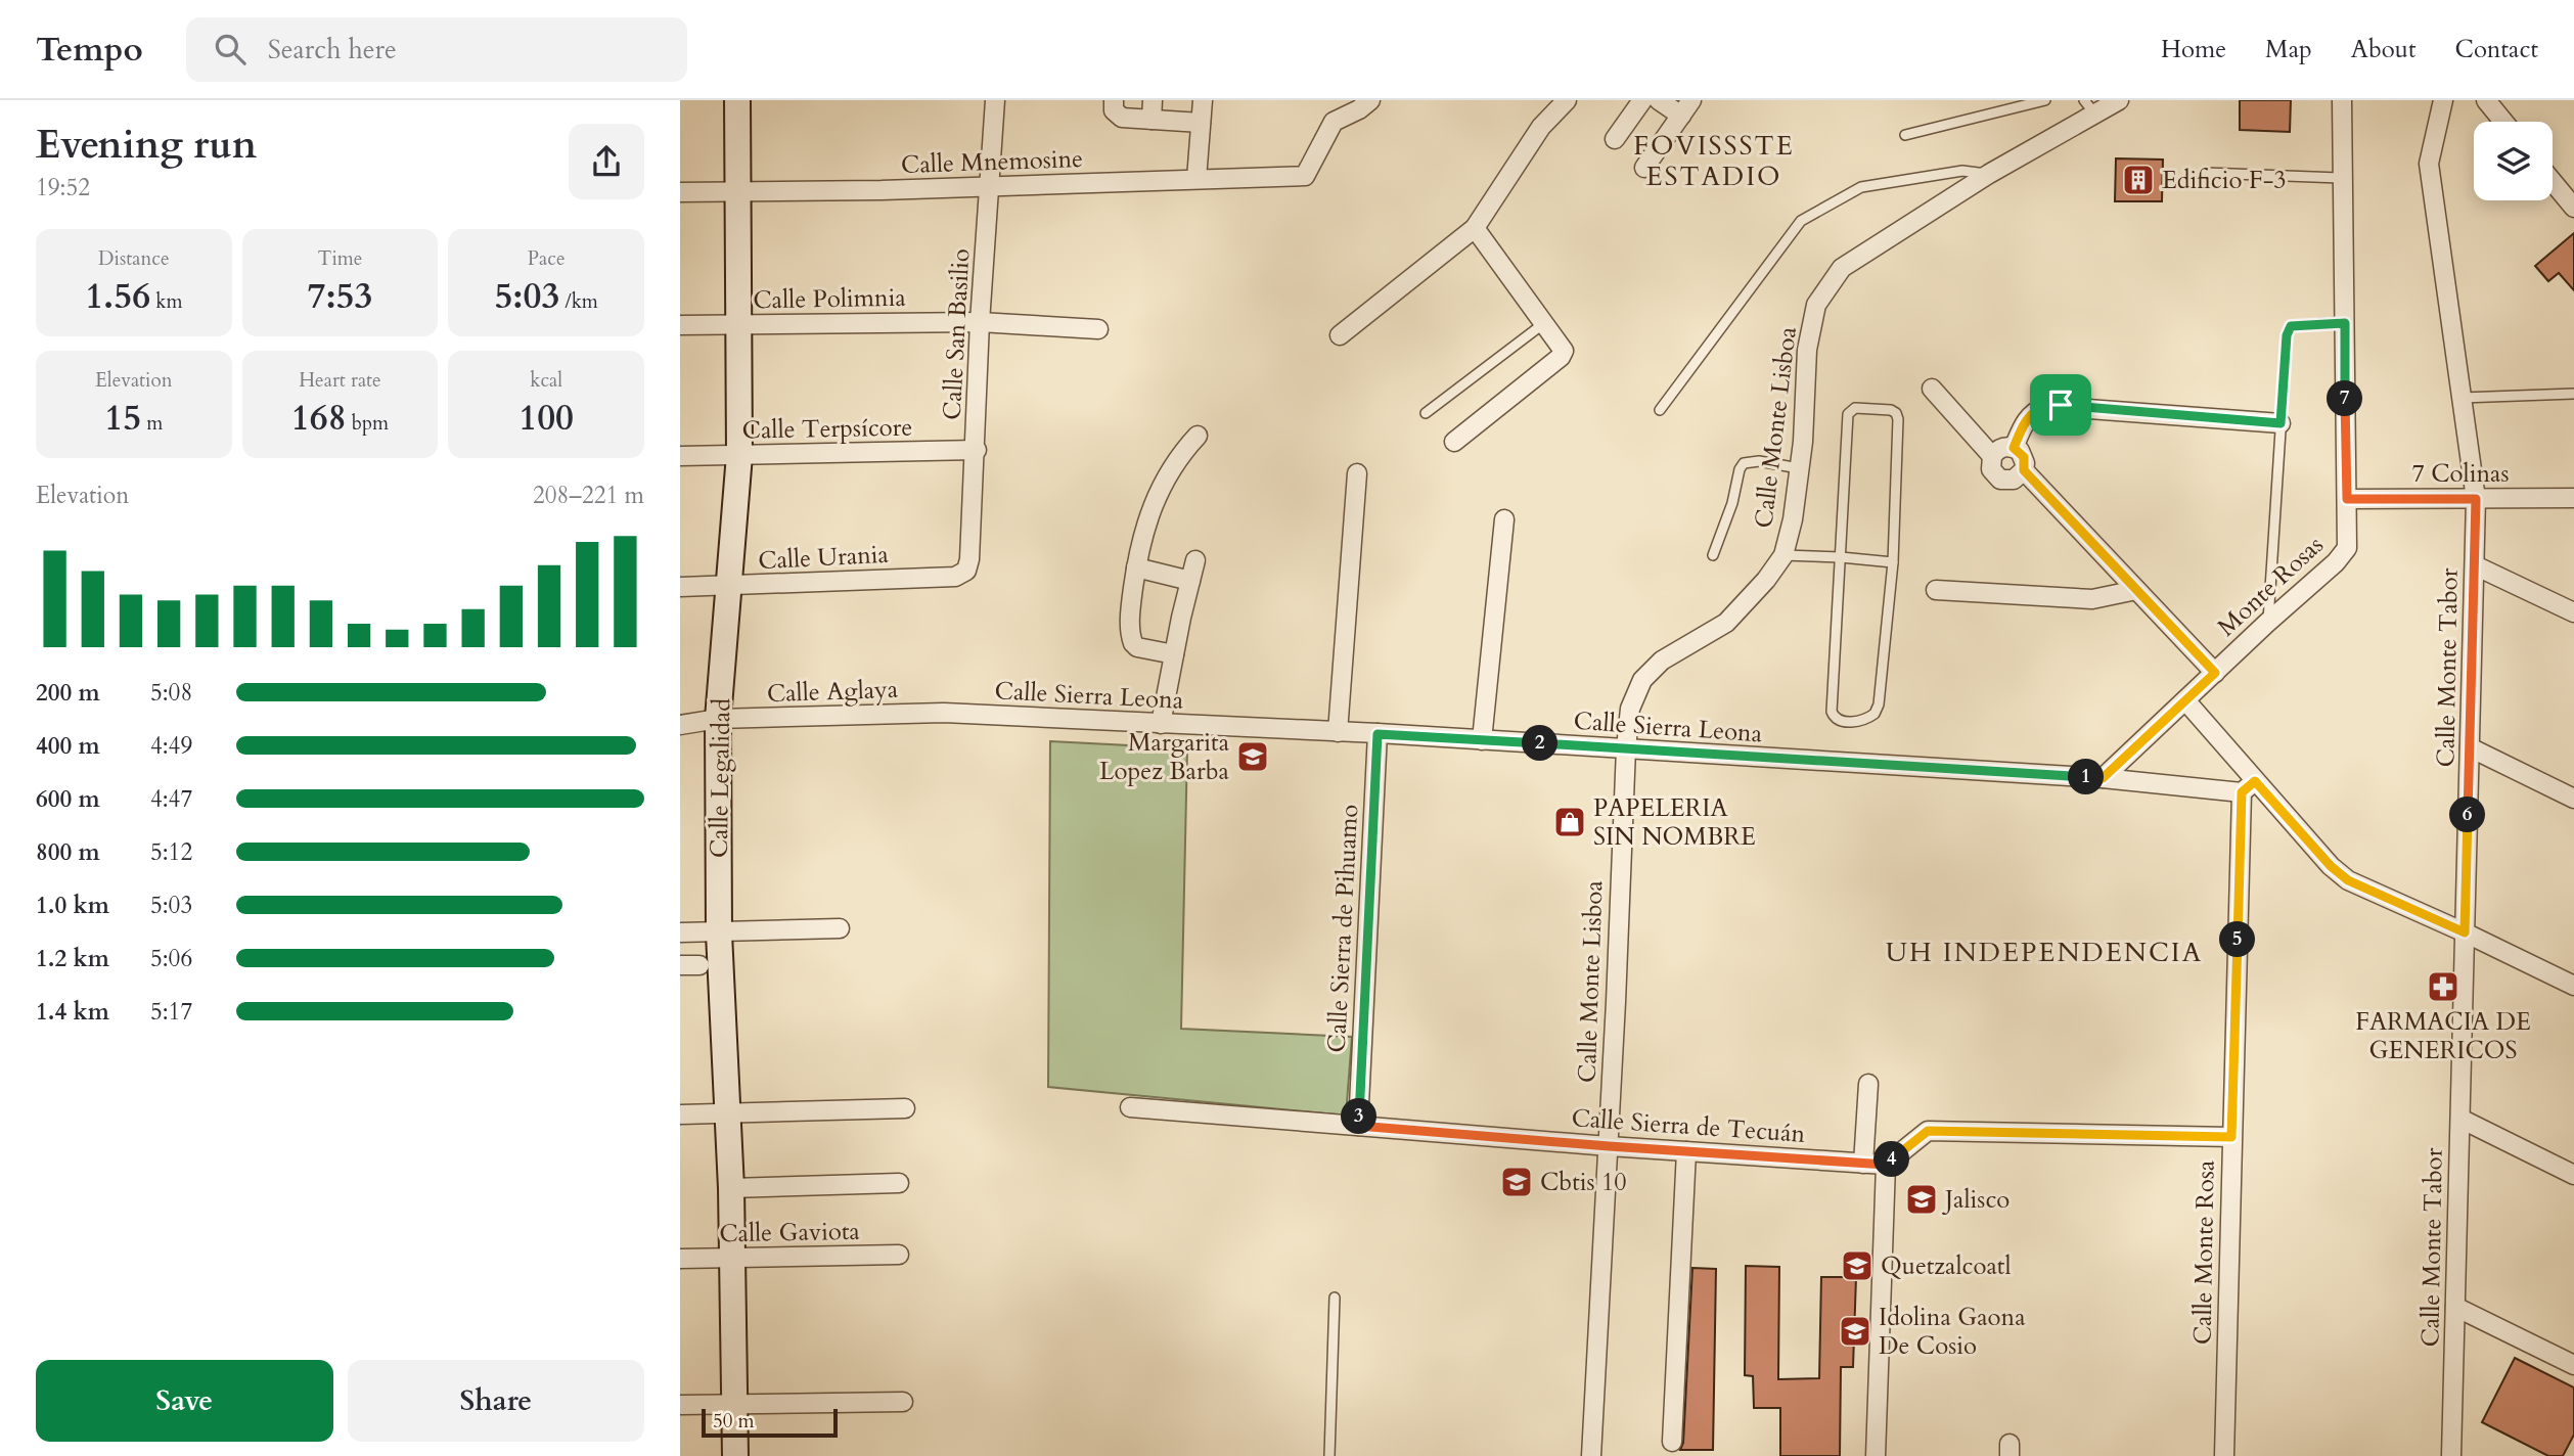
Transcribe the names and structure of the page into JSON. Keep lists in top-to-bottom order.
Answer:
{
  "streets": {
    "street": [
      "Calle Mnemosine",
      "Calle Polimnia",
      "Calle San Basilio",
      "Calle Monte Lisboa",
      "Calle Terpsícore",
      "7 Colinas",
      "Calle Urania",
      "Monte Rosas",
      "Calle Monte Tabor",
      "Calle Aglaya",
      "Calle Sierra Leona",
      "Calle Legalidad",
      "Calle Sierra de Pihuamo",
      "Calle Sierra de Tecuán",
      "Calle Gaviota",
      "Calle Monte Rosa"
    ]
  },
  "crossings": [
    ["Calle Mnemosine", "Calle San Basilio"],
    ["Calle Mnemosine", "Calle Legalidad"],
    ["Calle Polimnia", "Calle San Basilio"],
    ["Calle Polimnia", "Calle Legalidad"],
    ["Calle San Basilio", "Calle Terpsícore"],
    ["Calle San Basilio", "Calle Urania"],
    ["Calle Monte Lisboa", "Calle Sierra Leona"],
    ["Calle Monte Lisboa", "Calle Sierra de Tecuán"],
    ["Calle Terpsícore", "Calle Legalidad"],
    ["7 Colinas", "Monte Rosas"],
    ["7 Colinas", "Calle Monte Tabor"],
    ["Calle Urania", "Calle Legalidad"],
    ["Monte Rosas", "Calle Sierra Leona"],
    ["Calle Aglaya", "Calle Sierra Leona"],
    ["Calle Aglaya", "Calle Legalidad"],
    ["Calle Sierra Leona", "Calle Sierra de Pihuamo"],
    ["Calle Sierra Leona", "Calle Monte Rosa"],
    ["Calle Legalidad", "Calle Gaviota"],
    ["Calle Sierra de Pihuamo", "Calle Sierra de Tecuán"]
  ],
  "districts": ["FOVISSSTE ESTADIO", "UH INDEPENDENCIA"],
  "places": {
    "building": ["Edificio F-3"],
    "school or university": [
      "Margarita Lopez Barba",
      "Cbtis 10",
      "Jalisco",
      "Quetzalcoatl",
      "Idolina Gaona De Cosio"
    ],
    "shop": ["PAPELERIA SIN NOMBRE"],
    "pharmacy": ["FARMACIA DE GENERICOS"]
  },
  "scale_bar": "50 m",
  "page": {
    "header": "Tempo",
    "search": "Search here",
    "nav": [
      "Home",
      "Map",
      "About",
      "Contact"
    ],
    "heading": ["Evening run", "19:52"],
    "stats": [
      ["Distance", "1.56 km"],
      ["Time", "7:53"],
      ["Pace", "5:03 /km"],
      ["Elevation", "15 m"],
      ["Heart rate", "168 bpm"],
      ["kcal", "100"]
    ],
    "pins": [
      "7",
      "2",
      "1",
      "6",
      "5",
      "3",
      "4"
    ],
    "chart": ["Elevation", "208–221 m"],
    "list": [
      {
        "name": "200 m",
        "note": "5:08"
      },
      {
        "name": "400 m",
        "note": "4:49"
      },
      {
        "name": "600 m",
        "note": "4:47"
      },
      {
        "name": "800 m",
        "note": "5:12"
      },
      {
        "name": "1.0 km",
        "note": "5:03"
      },
      {
        "name": "1.2 km",
        "note": "5:06"
      },
      {
        "name": "1.4 km",
        "note": "5:17"
      }
    ],
    "buttons": ["Save", "Share"],
    "scale": "50 m"
  }
}
